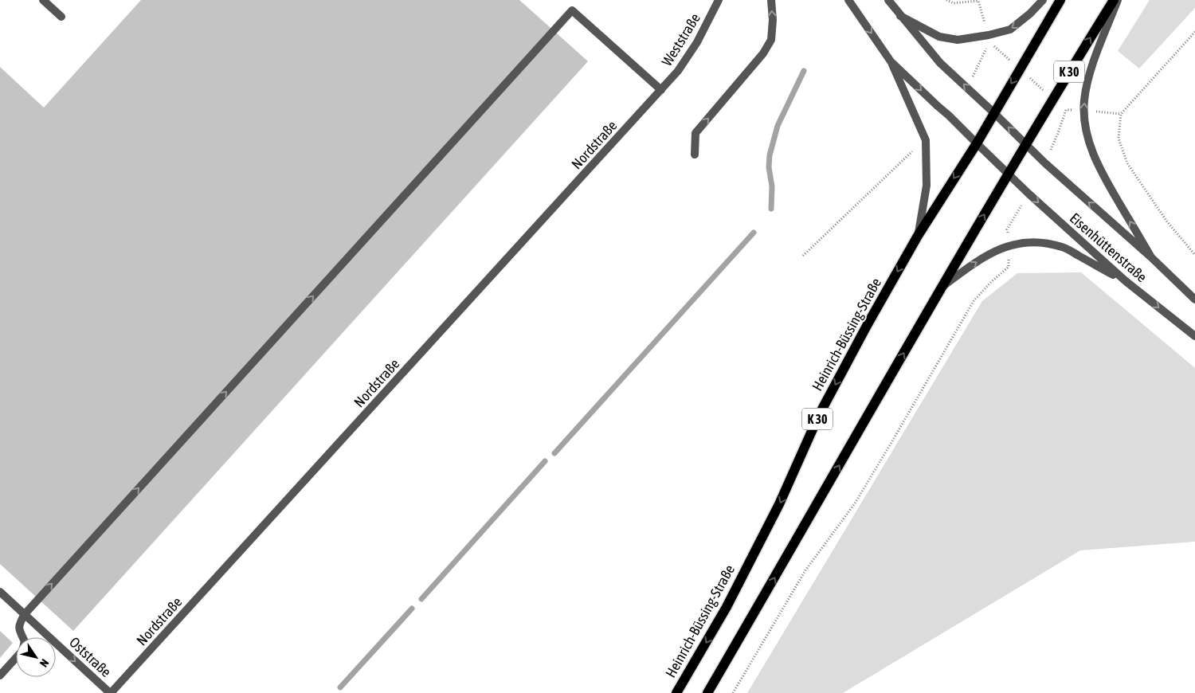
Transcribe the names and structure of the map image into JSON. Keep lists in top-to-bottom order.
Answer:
{
  "streets": {
    "main road": ["K 30", "Heinrich-Büssing-Straße"],
    "street": [
      "Weststraße",
      "Nordstraße",
      "Eisenhüttenstraße",
      "Oststraße"
    ]
  },
  "crossings": [
    ["Weststraße", "Nordstraße"],
    ["K 30", "Eisenhüttenstraße"],
    ["K 30", "Heinrich-Büssing-Straße"],
    ["Nordstraße", "Oststraße"],
    ["Eisenhüttenstraße", "Heinrich-Büssing-Straße"]
  ],
  "one_way": ["Oststraße"],
  "north": "bottom right"
}
